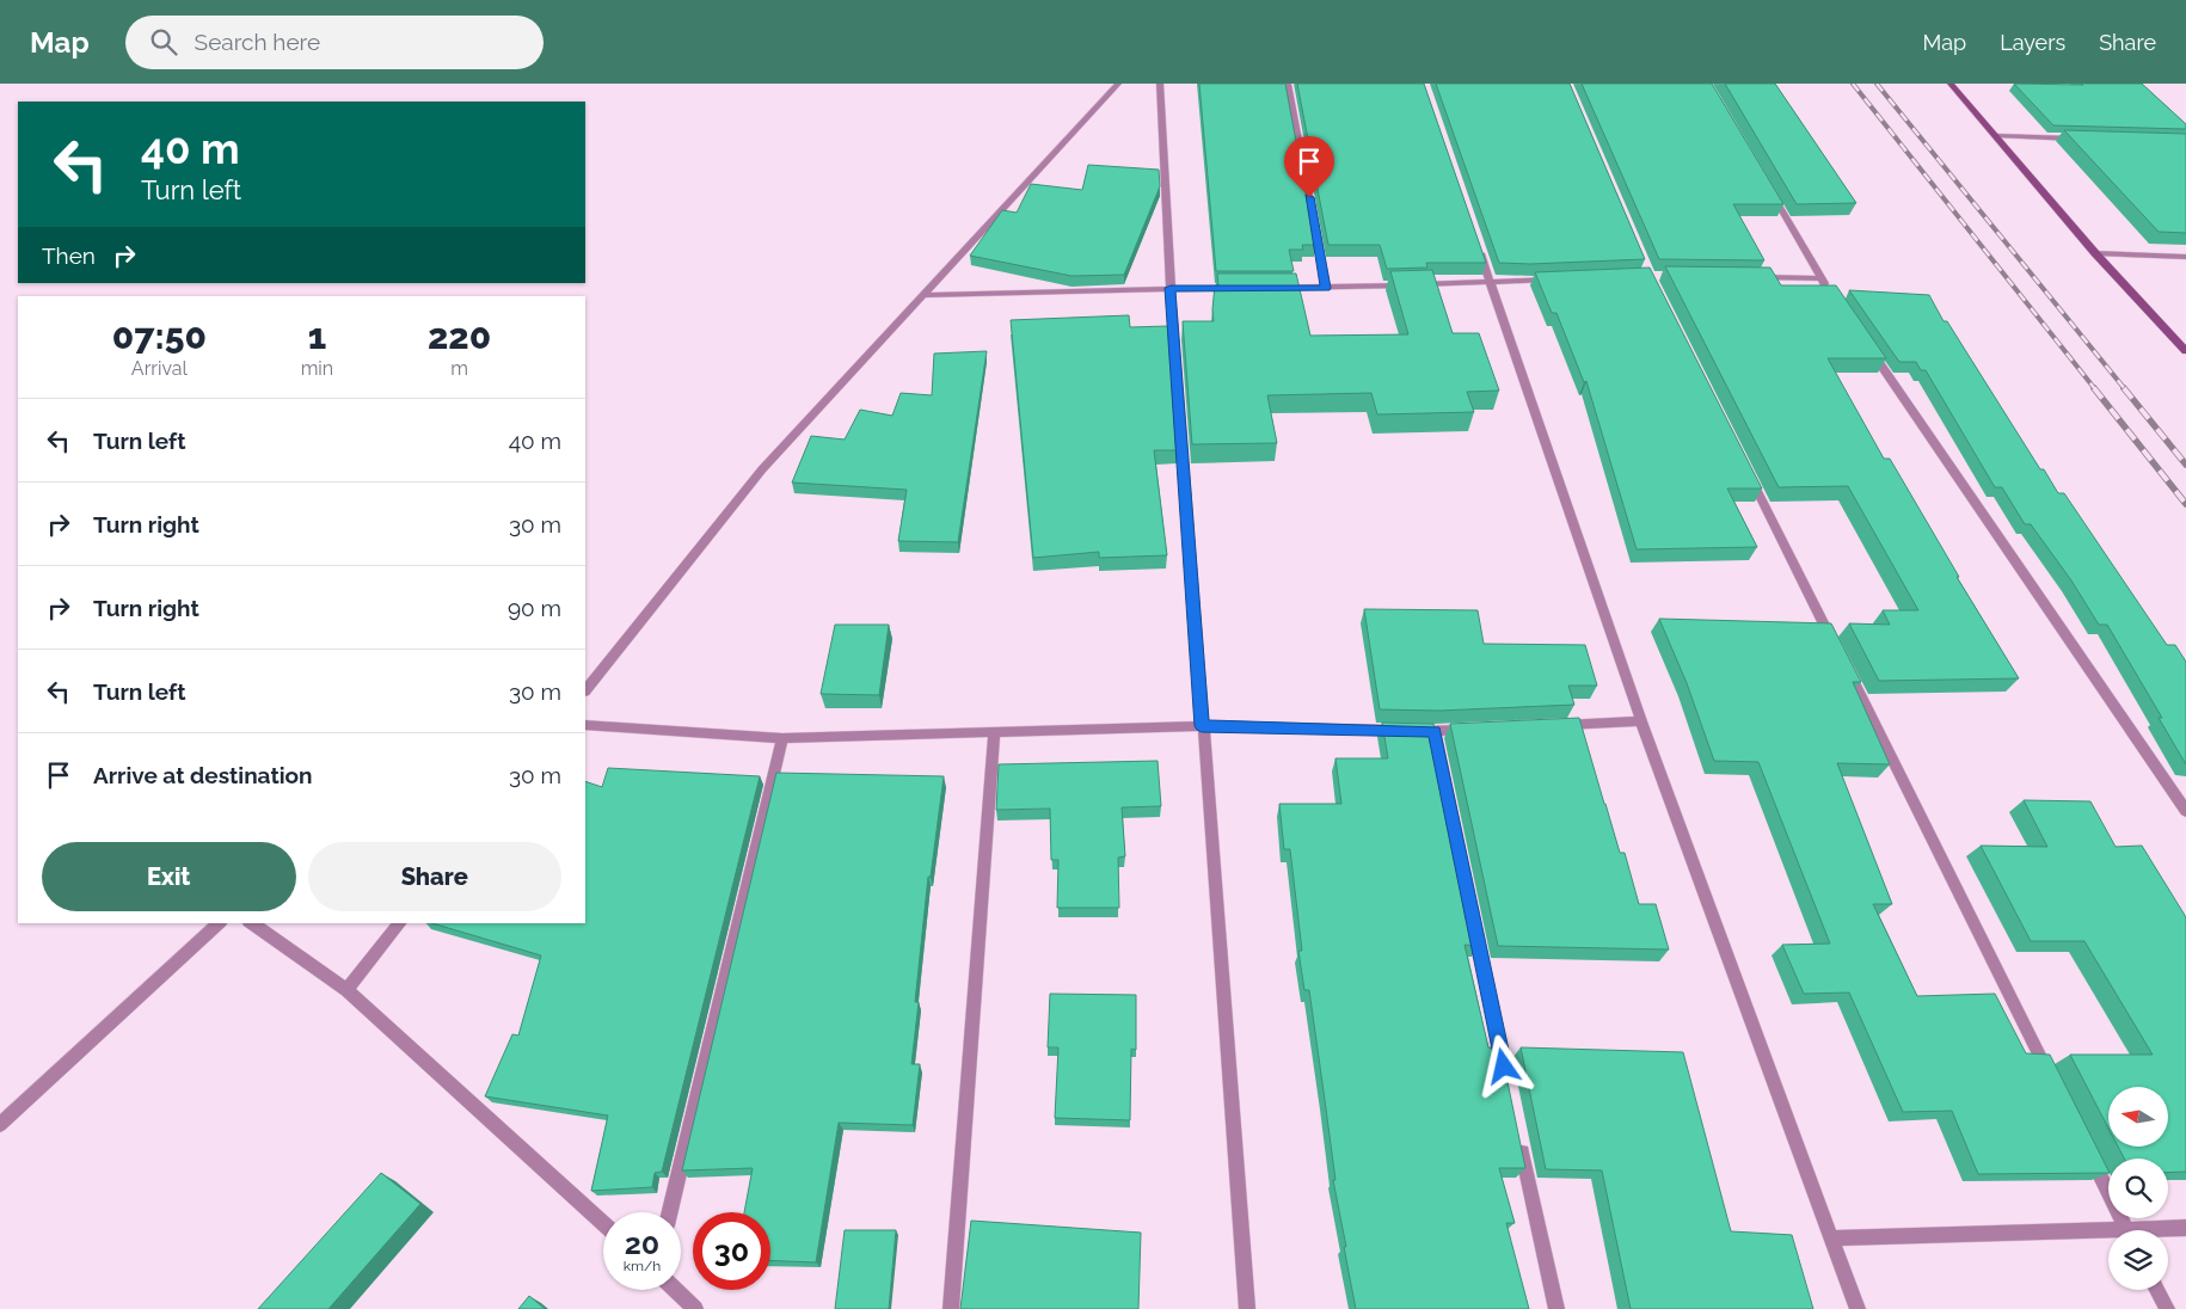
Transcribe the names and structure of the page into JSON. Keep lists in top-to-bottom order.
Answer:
{
  "north": "left",
  "page": {
    "header": "Map",
    "search": "Search here",
    "nav": ["Map", "Layers", "Share"],
    "turn": ["40 m", "Turn left"],
    "then": "Then",
    "eta": [
      "07:50",
      "Arrival",
      "1",
      "min",
      "220",
      "m"
    ],
    "list": [
      {
        "name": "Turn left",
        "value": "40 m"
      },
      {
        "name": "Turn right",
        "value": "30 m"
      },
      {
        "name": "Turn right",
        "value": "90 m"
      },
      {
        "name": "Turn left",
        "value": "30 m"
      },
      {
        "name": "Arrive at destination",
        "value": "30 m"
      }
    ],
    "buttons": ["Exit", "Share"],
    "speed": "20 km/h",
    "limit": "30"
  }
}
